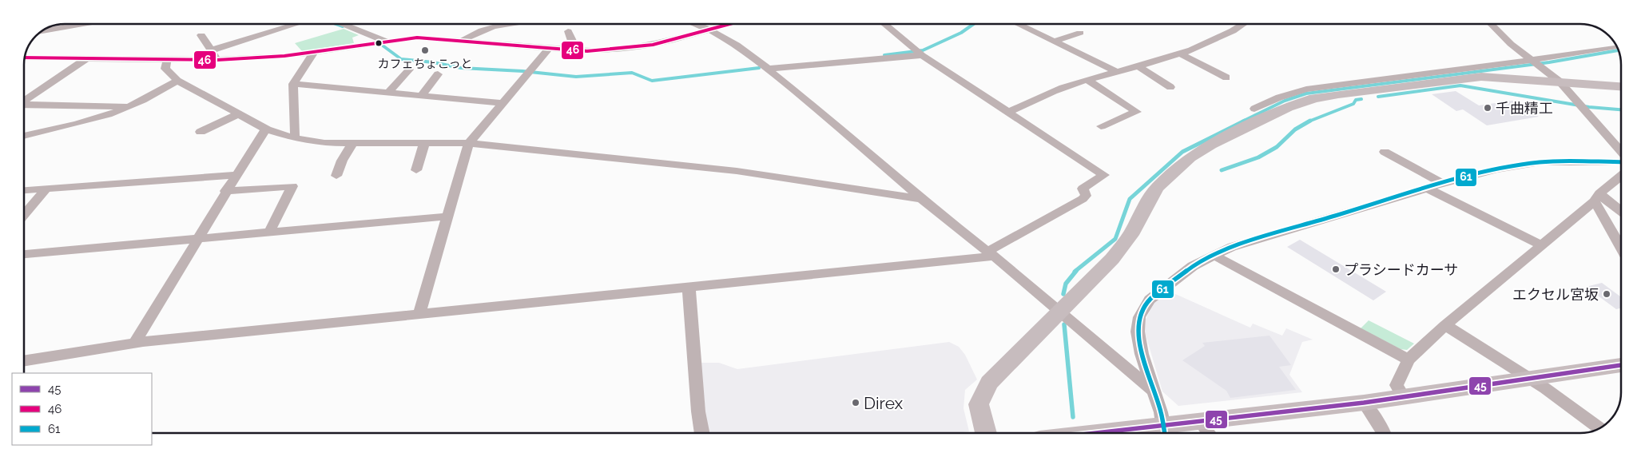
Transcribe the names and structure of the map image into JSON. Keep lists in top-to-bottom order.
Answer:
{
  "places": [
    "カフェちょこっと",
    "千曲精工",
    "プラシードカーサ",
    "エクセル宮坂",
    "Direx"
  ],
  "lines": ["transit line 46", "transit line 61", "transit line 45"],
  "legend": ["45", "46", "61"]
}
